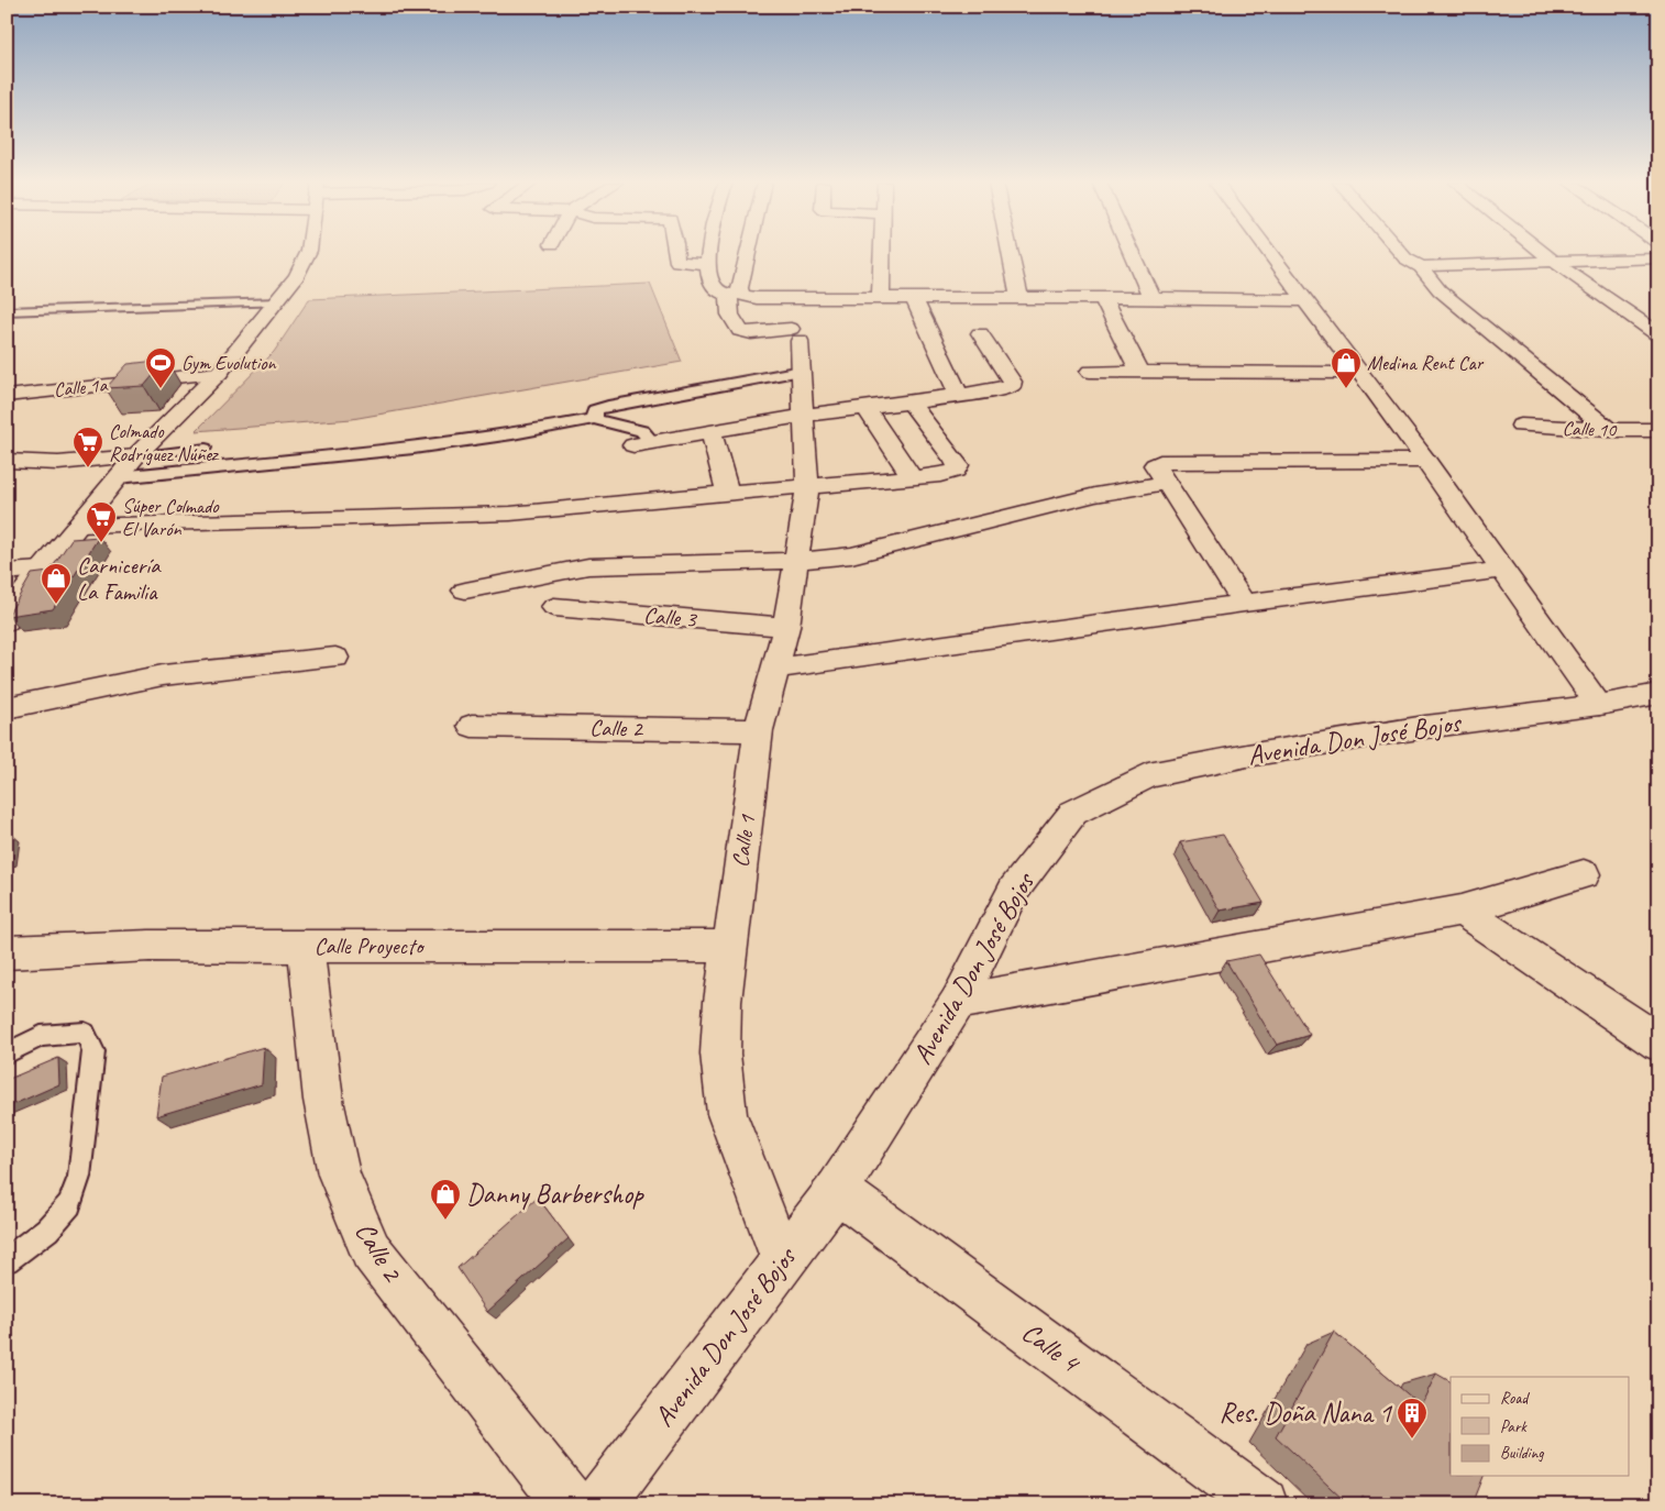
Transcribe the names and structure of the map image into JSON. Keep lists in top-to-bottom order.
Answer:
{
  "streets": {
    "street": [
      "Calle 1a",
      "Calle 10",
      "Calle 3",
      "Calle 2",
      "Avenida Don José Bojos",
      "Calle 1",
      "Calle Proyecto",
      "Calle 4"
    ]
  },
  "crossings": [
    ["Calle 3", "Calle 1"],
    ["Calle 2", "Calle 1"],
    ["Calle 2", "Calle Proyecto"],
    ["Avenida Don José Bojos", "Calle 1"],
    ["Avenida Don José Bojos", "Calle 4"],
    ["Calle 1", "Calle Proyecto"]
  ],
  "places": {
    "sports": ["Gym Evolution"],
    "shop": ["Medina Rent Car", "Carnicería La Familia", "Danny Barbershop"],
    "supermarket": ["Colmado Rodríguez Núñez", "Súper Colmado El Varón"],
    "building": ["Res. Doña Nana 1"]
  },
  "legend": ["Road", "Park", "Building"]
}
